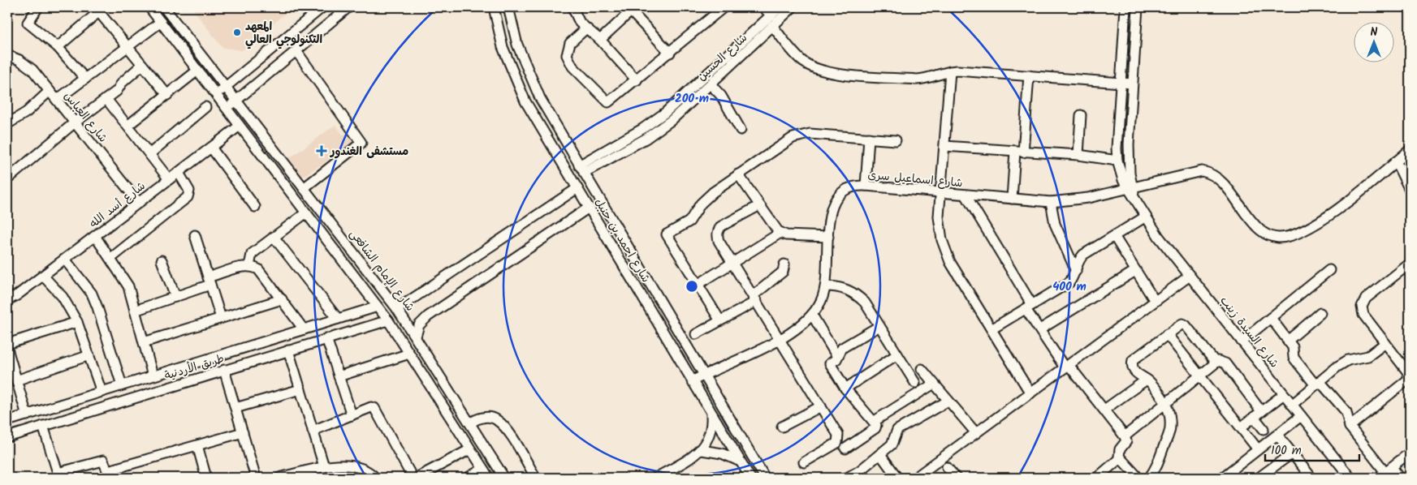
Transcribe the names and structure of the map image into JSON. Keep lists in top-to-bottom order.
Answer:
{
  "streets": {
    "street": [
      "شارع الحسين",
      "شارع العباس",
      "شارع اسماعيل سرى",
      "شارع أسد الله",
      "شارع احمد بن حنبل",
      "شارع الإمام الشافعى",
      "شارع السيدة زينب",
      "طريق الأردنية"
    ]
  },
  "crossings": [
    ["شارع الحسين", "شارع احمد بن حنبل"],
    ["شارع العباس", "شارع أسد الله"],
    ["شارع اسماعيل سرى", "شارع احمد بن حنبل"],
    ["شارع اسماعيل سرى", "شارع السيدة زينب"]
  ],
  "places": {
    "other": ["المعهد التكنولوجي العالي"],
    "health": ["مستشفى الغندور"]
  },
  "scale_bar": "100 m",
  "north": "top",
  "rings": ["200 m", "400 m"]
}
